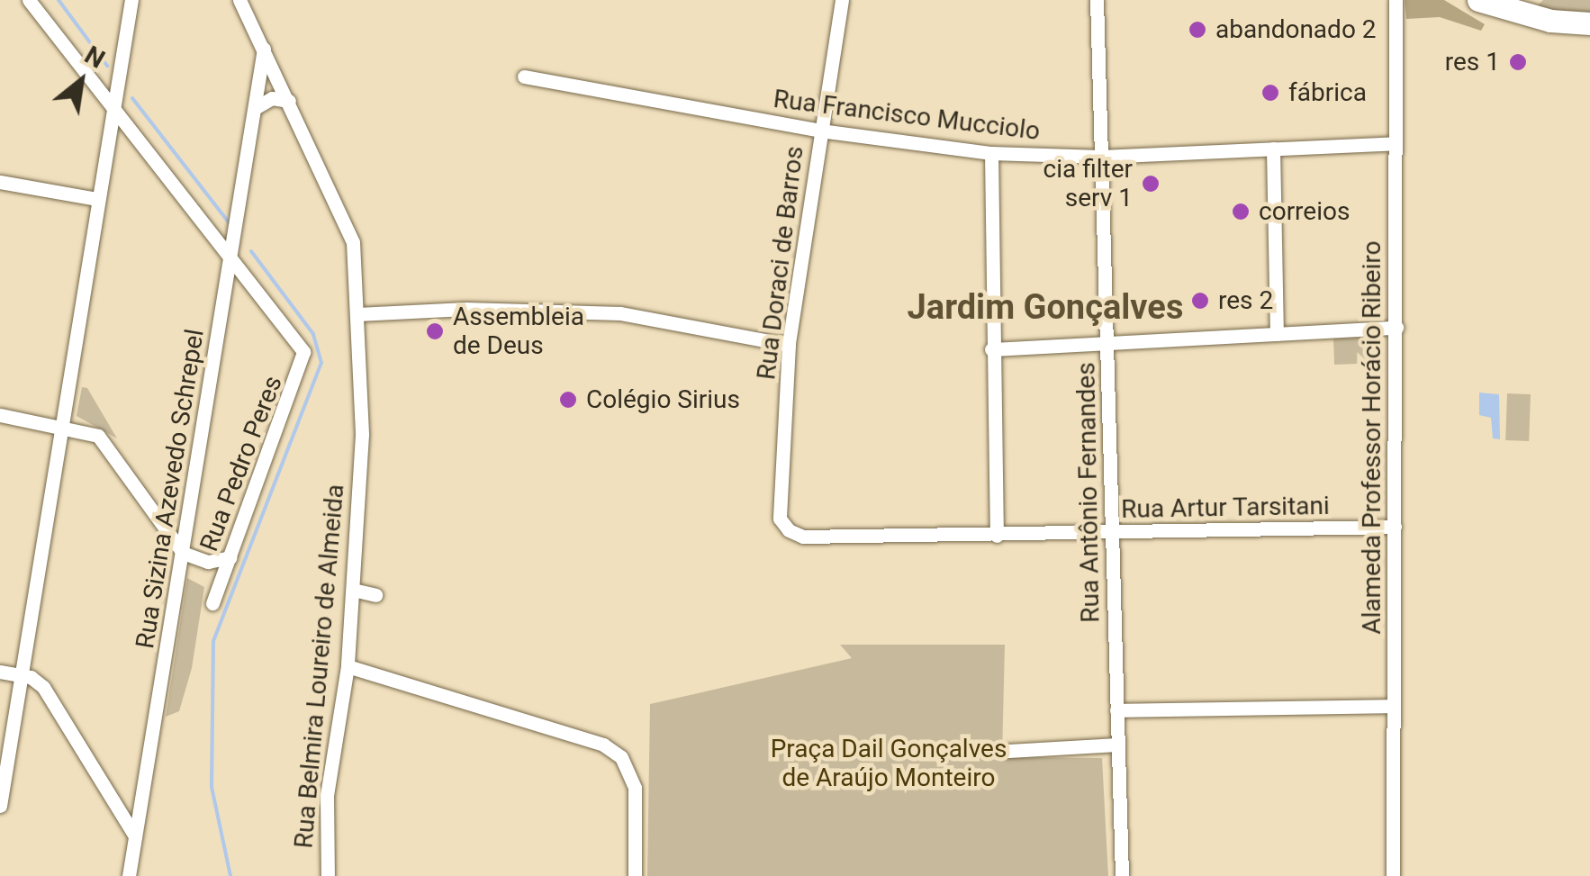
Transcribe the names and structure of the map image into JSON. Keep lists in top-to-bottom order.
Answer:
{
  "streets": {
    "street": [
      "Rua Francisco Mucciolo",
      "Rua Doraci de Barros",
      "Alameda Professor Horácio Ribeiro",
      "Rua Pedro Peres",
      "Rua Sizina Azevedo Schrepel",
      "Rua Antônio Fernandes",
      "Rua Artur Tarsitani",
      "Rua Belmira Loureiro de Almeida"
    ]
  },
  "crossings": [
    ["Rua Francisco Mucciolo", "Rua Doraci de Barros"],
    ["Rua Francisco Mucciolo", "Alameda Professor Horácio Ribeiro"],
    ["Rua Francisco Mucciolo", "Rua Antônio Fernandes"],
    ["Rua Doraci de Barros", "Rua Artur Tarsitani"],
    ["Alameda Professor Horácio Ribeiro", "Rua Artur Tarsitani"],
    ["Rua Pedro Peres", "Rua Sizina Azevedo Schrepel"],
    ["Rua Sizina Azevedo Schrepel", "Rua Belmira Loureiro de Almeida"],
    ["Rua Antônio Fernandes", "Rua Artur Tarsitani"]
  ],
  "districts": ["Jardim Gonçalves"],
  "parks": ["Praça Dail Gonçalves de Araújo Monteiro"],
  "places": [
    "abandonado 2",
    "res 1",
    "fábrica",
    "cia filter serv 1",
    "correios",
    "res 2",
    "Assembleia de Deus",
    "Colégio Sirius"
  ],
  "north": "top right"
}
